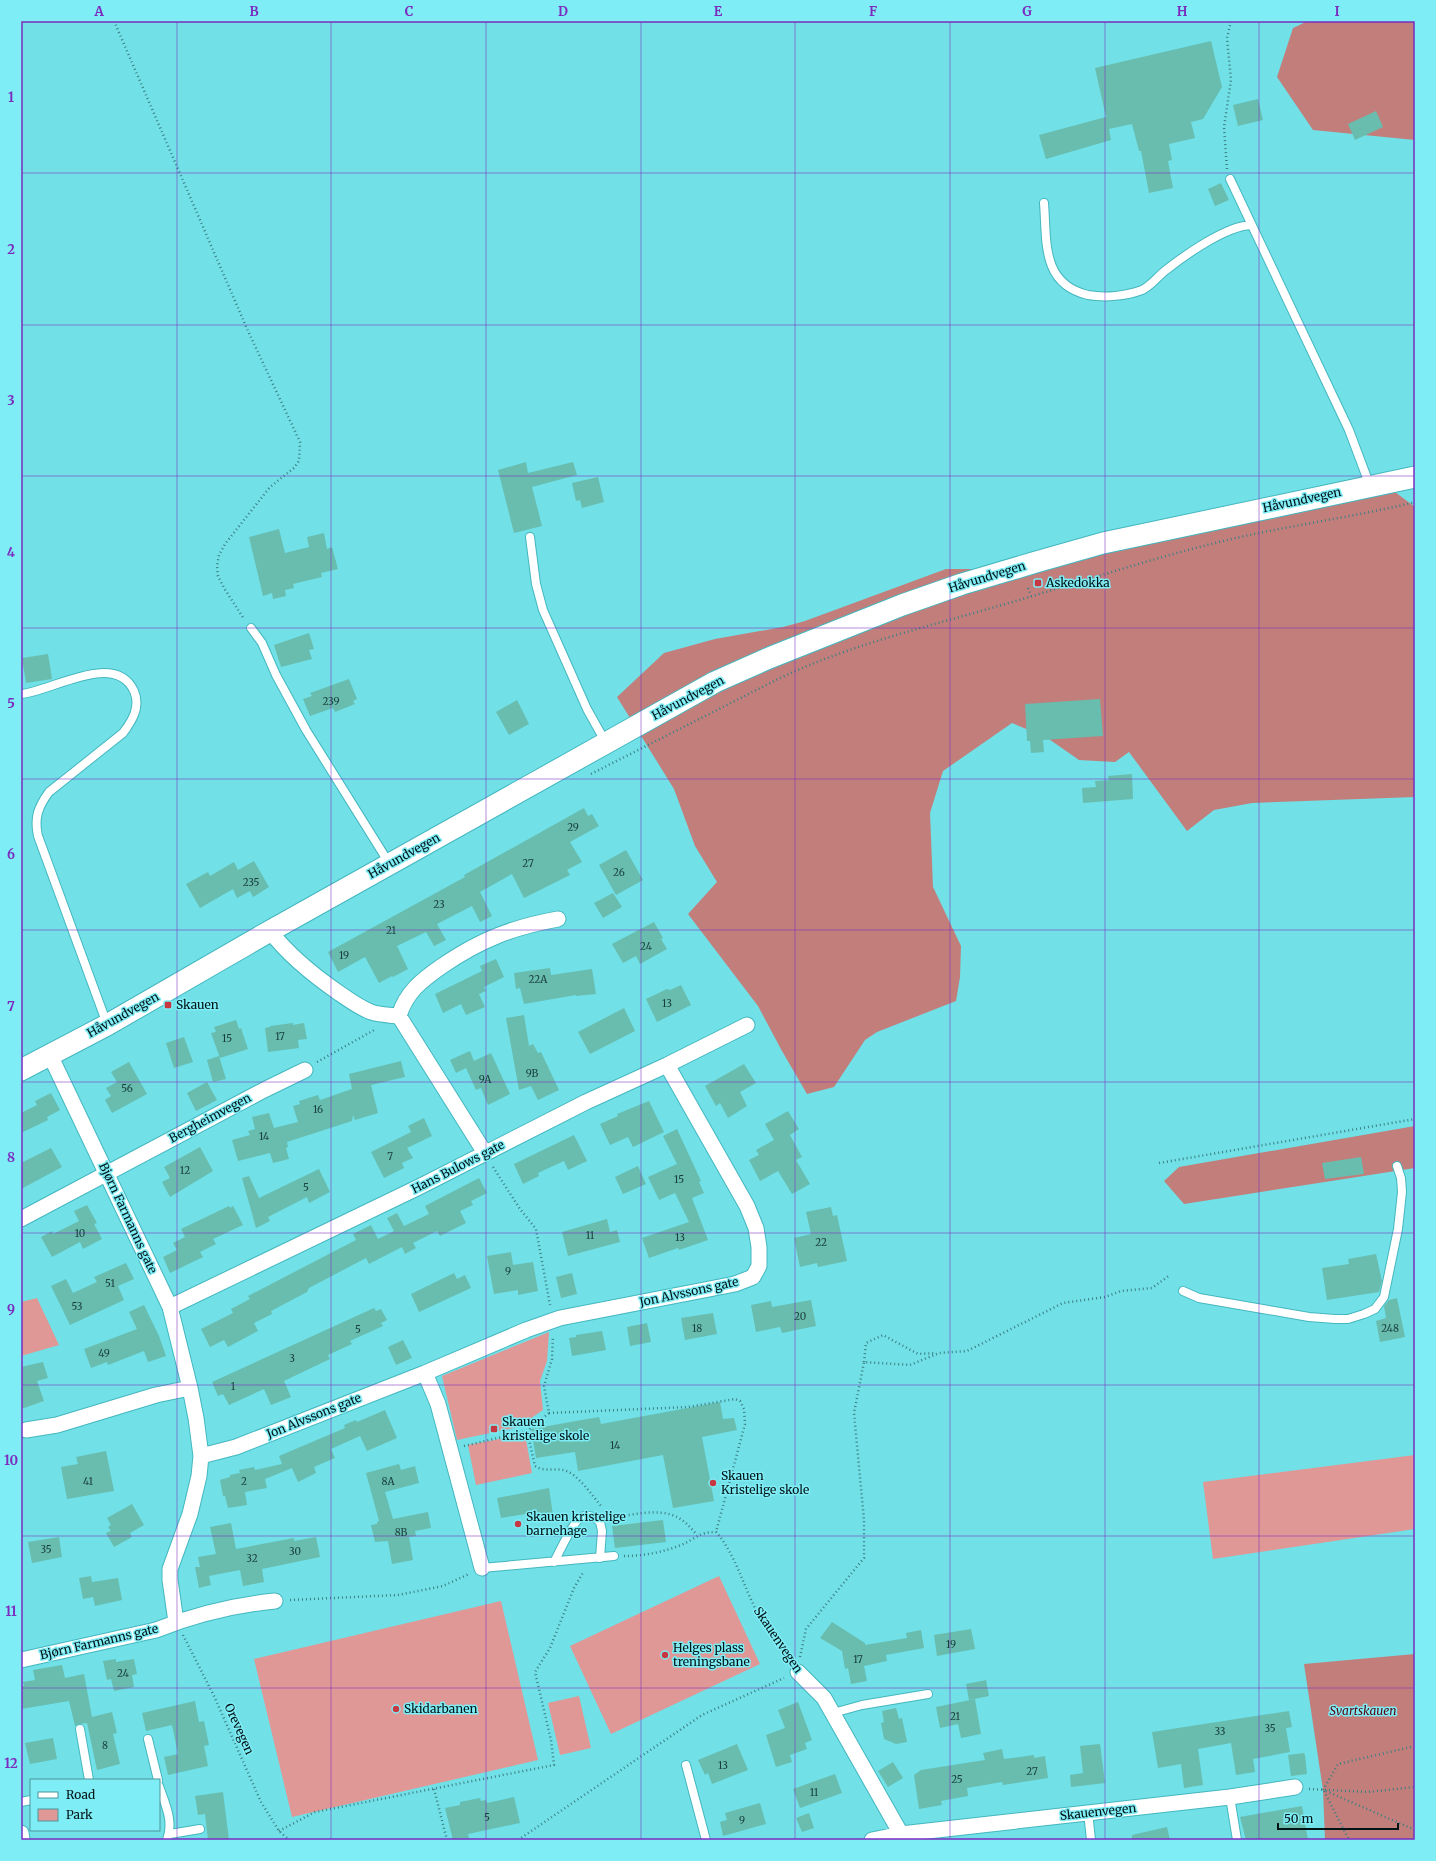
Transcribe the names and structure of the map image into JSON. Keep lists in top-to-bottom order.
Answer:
{
  "streets": {
    "main road": ["Håvundvegen"],
    "street": [
      "Bergheimvegen",
      "Hans Bulows gate",
      "Bjørn Farmanns gate",
      "Jon Alvssons gate",
      "Skauenvegen"
    ],
    "path": ["Orevegen"]
  },
  "crossings": [
    ["Håvundvegen", "Bjørn Farmanns gate"],
    ["Bergheimvegen", "Bjørn Farmanns gate"],
    ["Hans Bulows gate", "Bjørn Farmanns gate"],
    ["Hans Bulows gate", "Jon Alvssons gate"],
    ["Bjørn Farmanns gate", "Jon Alvssons gate"],
    ["Bjørn Farmanns gate", "Orevegen"]
  ],
  "parks": ["Svartskauen"],
  "places": {
    "transit": ["Askedokka", "Skauen", "Skauen kristelige skole"],
    "other": [
      "Skauen Kristelige skole",
      "Skauen kristelige barnehage",
      "Helges plass treningsbane",
      "Skidarbanen"
    ]
  },
  "house_numbers": [
    "239",
    "29",
    "27",
    "26",
    "235",
    "23",
    "21",
    "24",
    "19",
    "22A",
    "13",
    "17",
    "15",
    "9B",
    "9A",
    "56",
    "16",
    "14",
    "7",
    "12",
    "15",
    "5",
    "10",
    "11",
    "13",
    "22",
    "9",
    "51",
    "53",
    "20",
    "18",
    "248",
    "5",
    "49",
    "3",
    "1",
    "14",
    "41",
    "2",
    "8A",
    "8B",
    "35",
    "30",
    "32",
    "19",
    "17",
    "24",
    "21",
    "35",
    "33",
    "8",
    "13",
    "27",
    "25",
    "11",
    "5",
    "9"
  ],
  "legend": ["Road", "Park"],
  "scale_bar": "50 m",
  "grid": {
    "columns": [
      "A",
      "B",
      "C",
      "D",
      "E",
      "F",
      "G",
      "H",
      "I"
    ],
    "rows": [
      "1",
      "2",
      "3",
      "4",
      "5",
      "6",
      "7",
      "8",
      "9",
      "10",
      "11",
      "12"
    ]
  }
}
